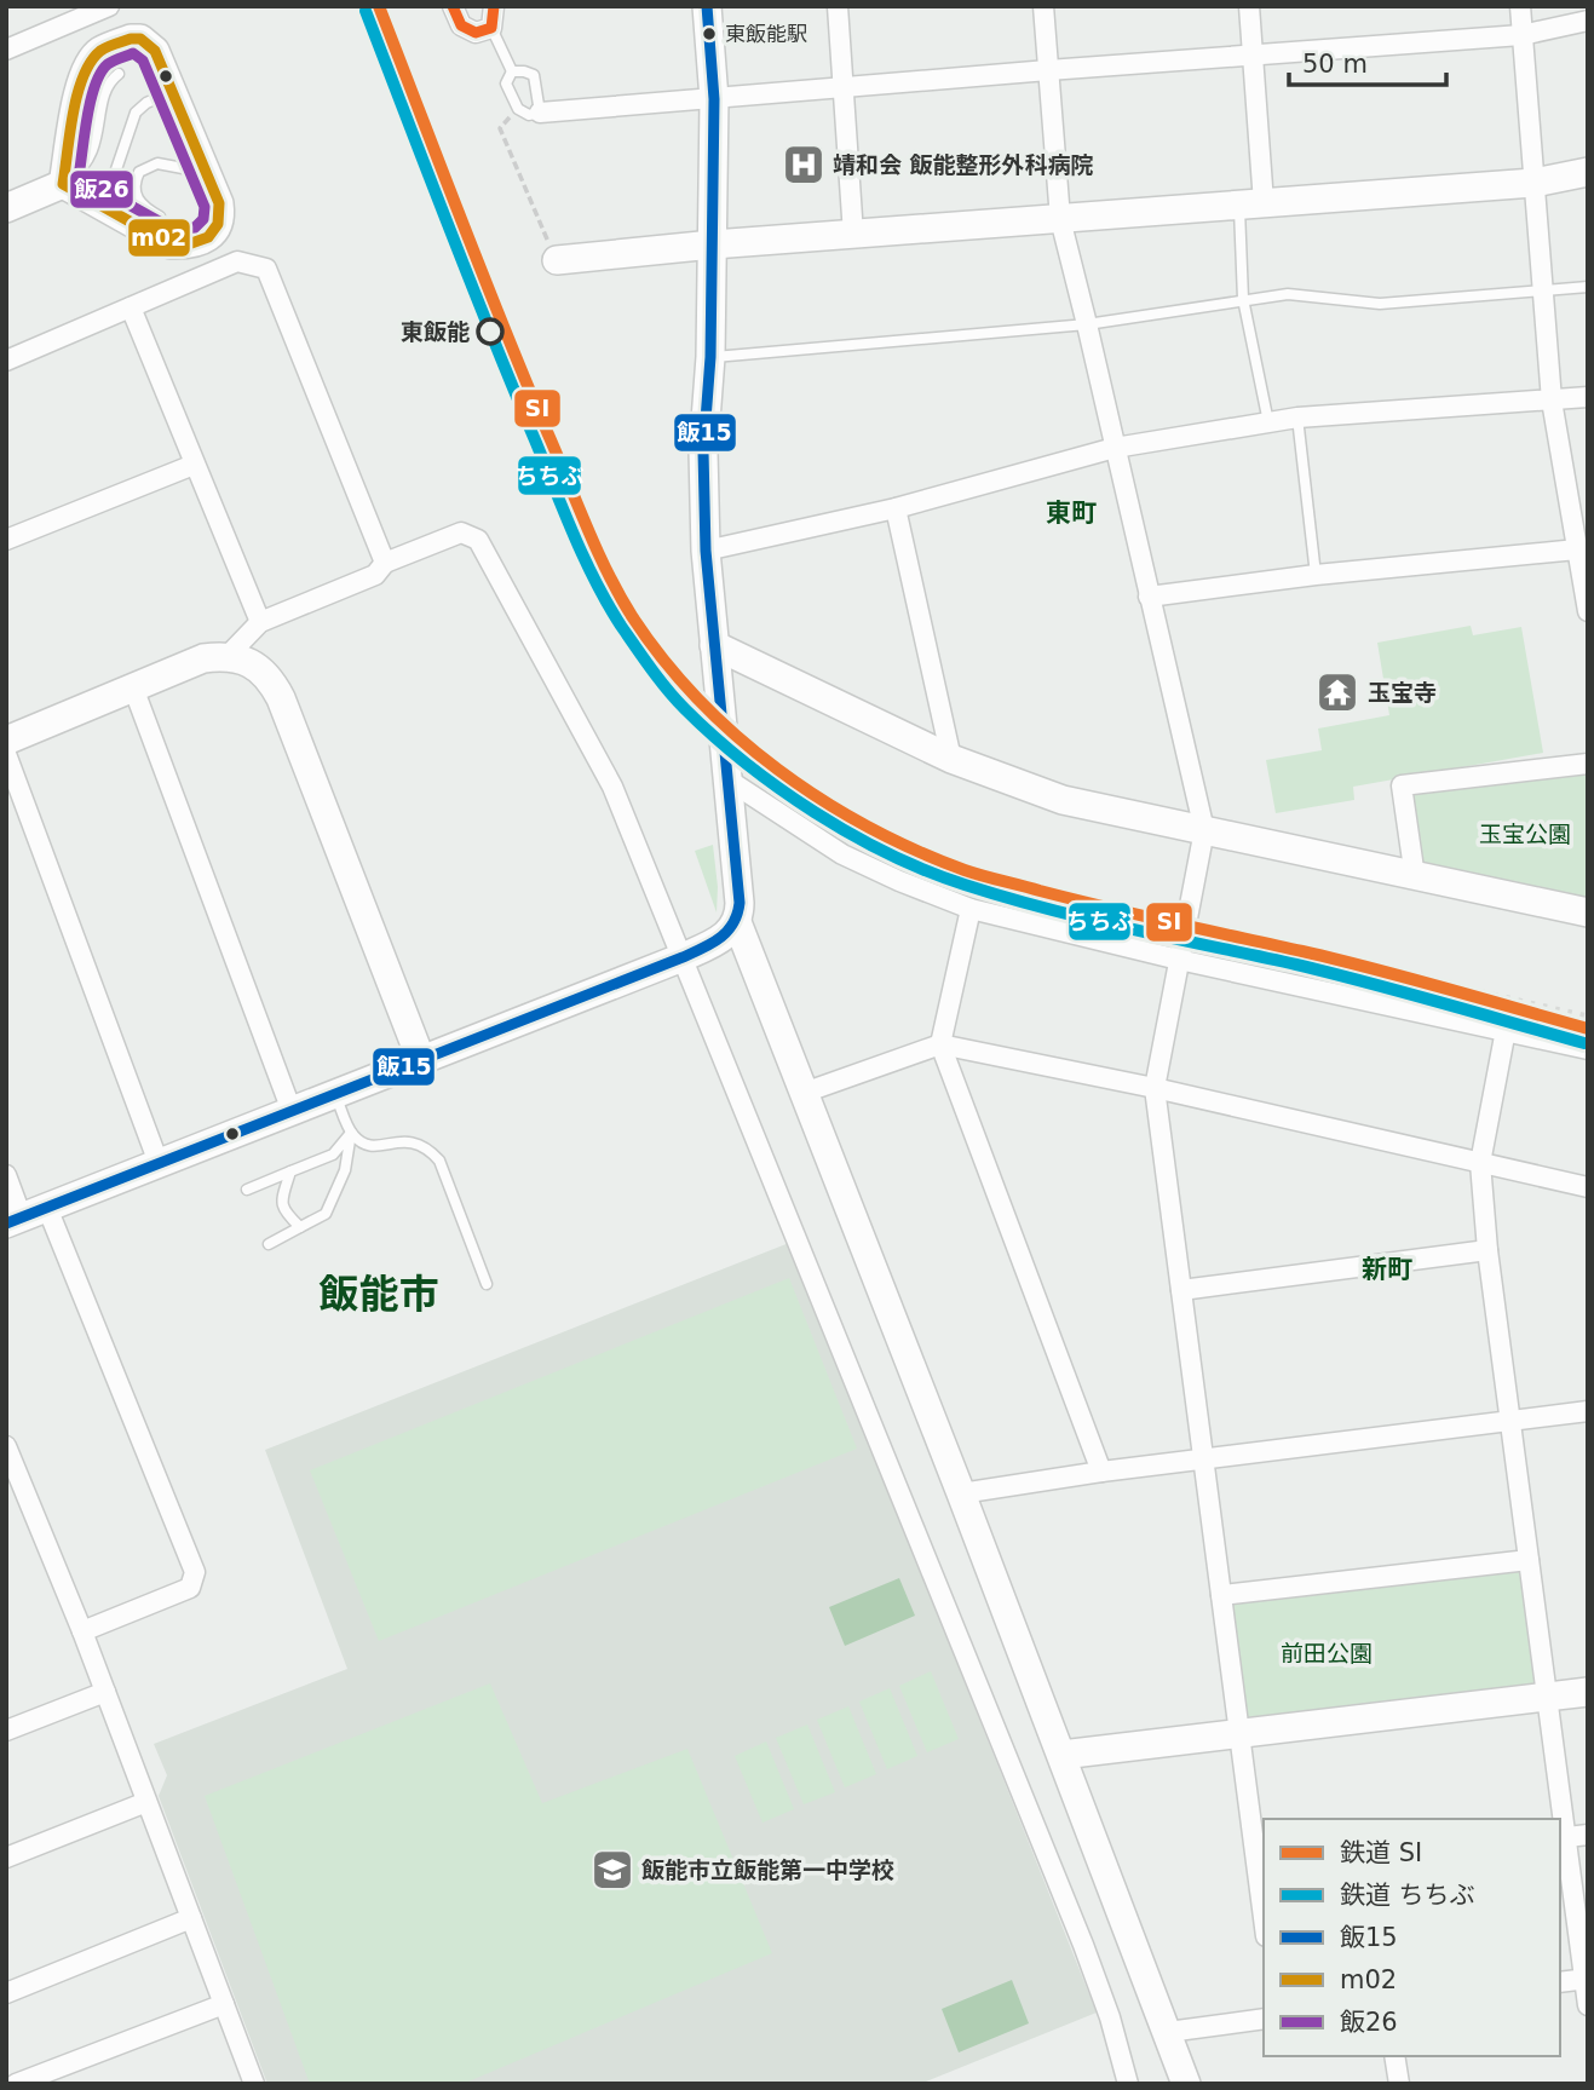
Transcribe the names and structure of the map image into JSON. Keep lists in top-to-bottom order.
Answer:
{
  "districts": ["東町", "新町", "飯能市"],
  "parks": ["玉宝公園", "前田公園"],
  "places": {
    "other": ["東飯能駅", "東飯能"],
    "hospital": ["靖和会 飯能整形外科病院"],
    "temple": ["玉宝寺"],
    "school or university": ["飯能市立飯能第一中学校"]
  },
  "lines": [
    "rail line SI",
    "transit line 飯15",
    "rail line ちちぶ",
    "transit line m02",
    "transit line 飯26"
  ],
  "legend": [
    "鉄道 SI",
    "鉄道 ちちぶ",
    "飯15",
    "m02",
    "飯26"
  ],
  "scale_bar": "50 m"
}
